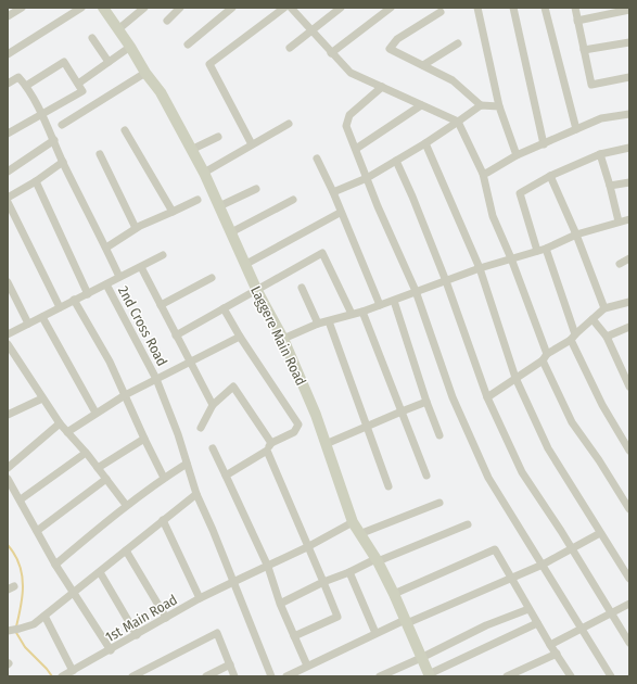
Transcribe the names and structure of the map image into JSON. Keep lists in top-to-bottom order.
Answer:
{
  "streets": {
    "street": ["2nd Cross Road", "Laggere Main Road", "1st Main Road"]
  },
  "crossings": [
    ["2nd Cross Road", "1st Main Road"],
    ["Laggere Main Road", "1st Main Road"]
  ]
}
